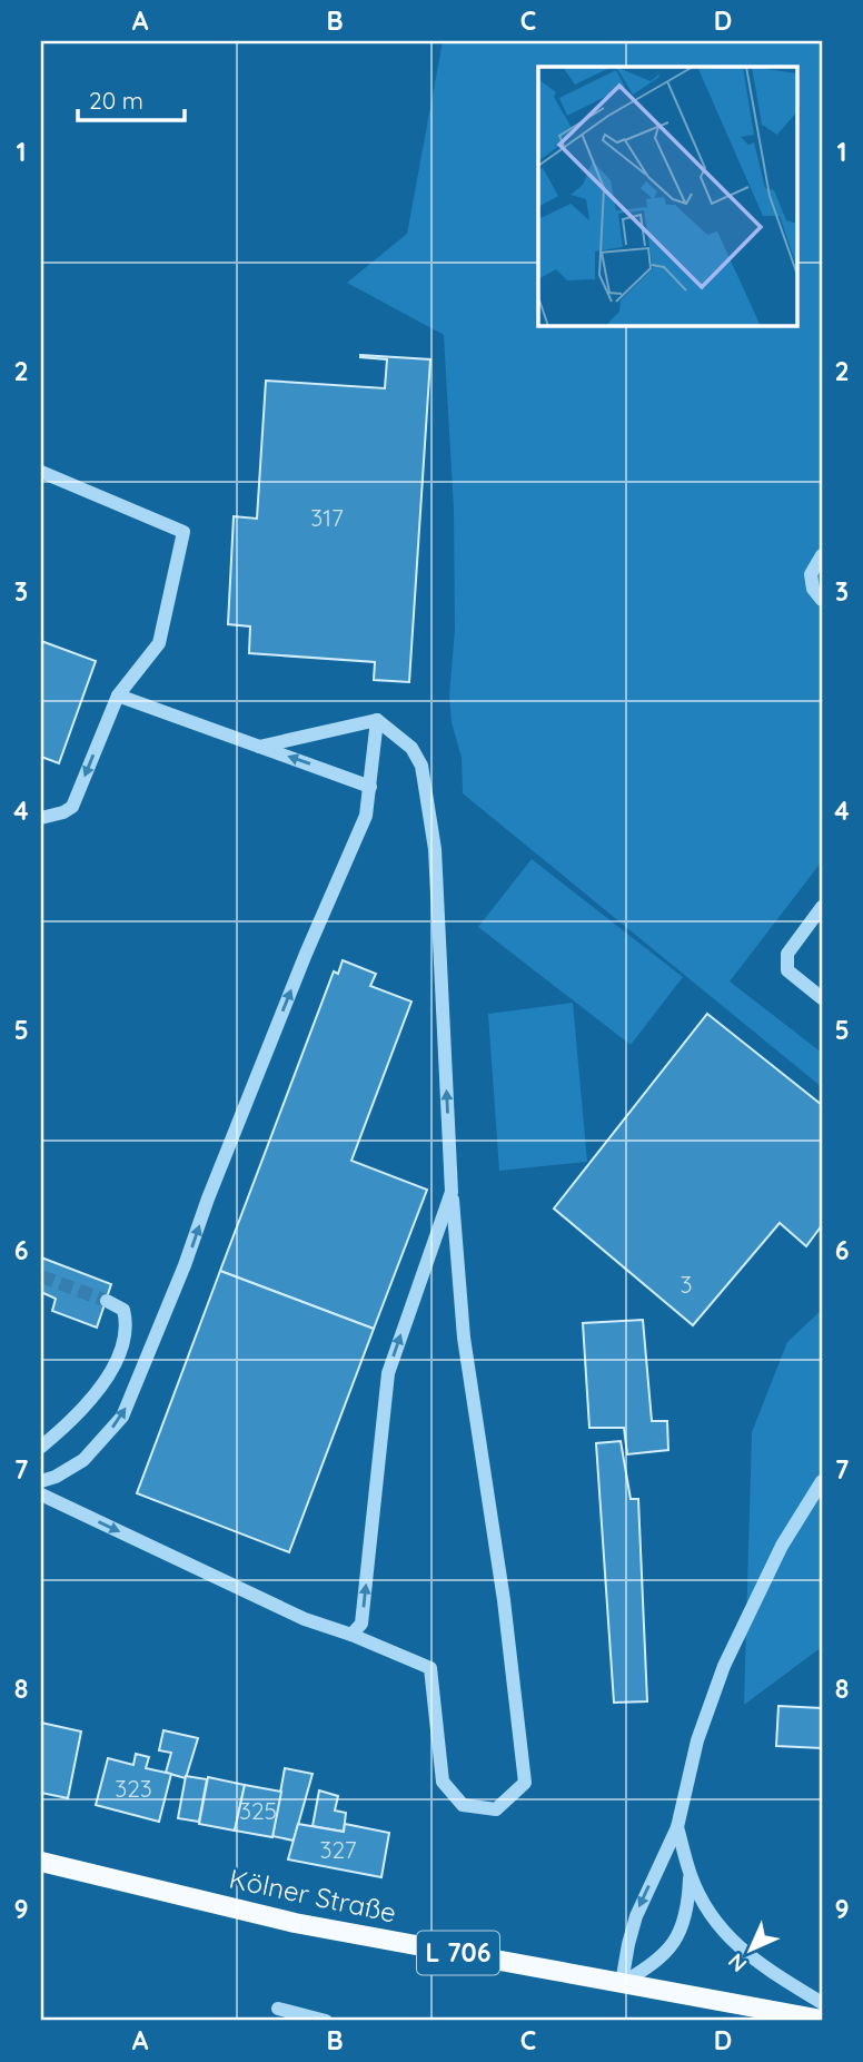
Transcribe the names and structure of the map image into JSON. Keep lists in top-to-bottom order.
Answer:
{
  "streets": {
    "main road": ["Kölner Straße", "L 706"]
  },
  "crossings": [
    ["Kölner Straße", "L 706"]
  ],
  "house_numbers": [
    "317",
    "3",
    "323",
    "325",
    "327"
  ],
  "scale_bar": "20 m",
  "north": "bottom left",
  "grid": {
    "columns": [
      "A",
      "B",
      "C",
      "D"
    ],
    "rows": [
      "1",
      "2",
      "3",
      "4",
      "5",
      "6",
      "7",
      "8",
      "9"
    ]
  }
}
